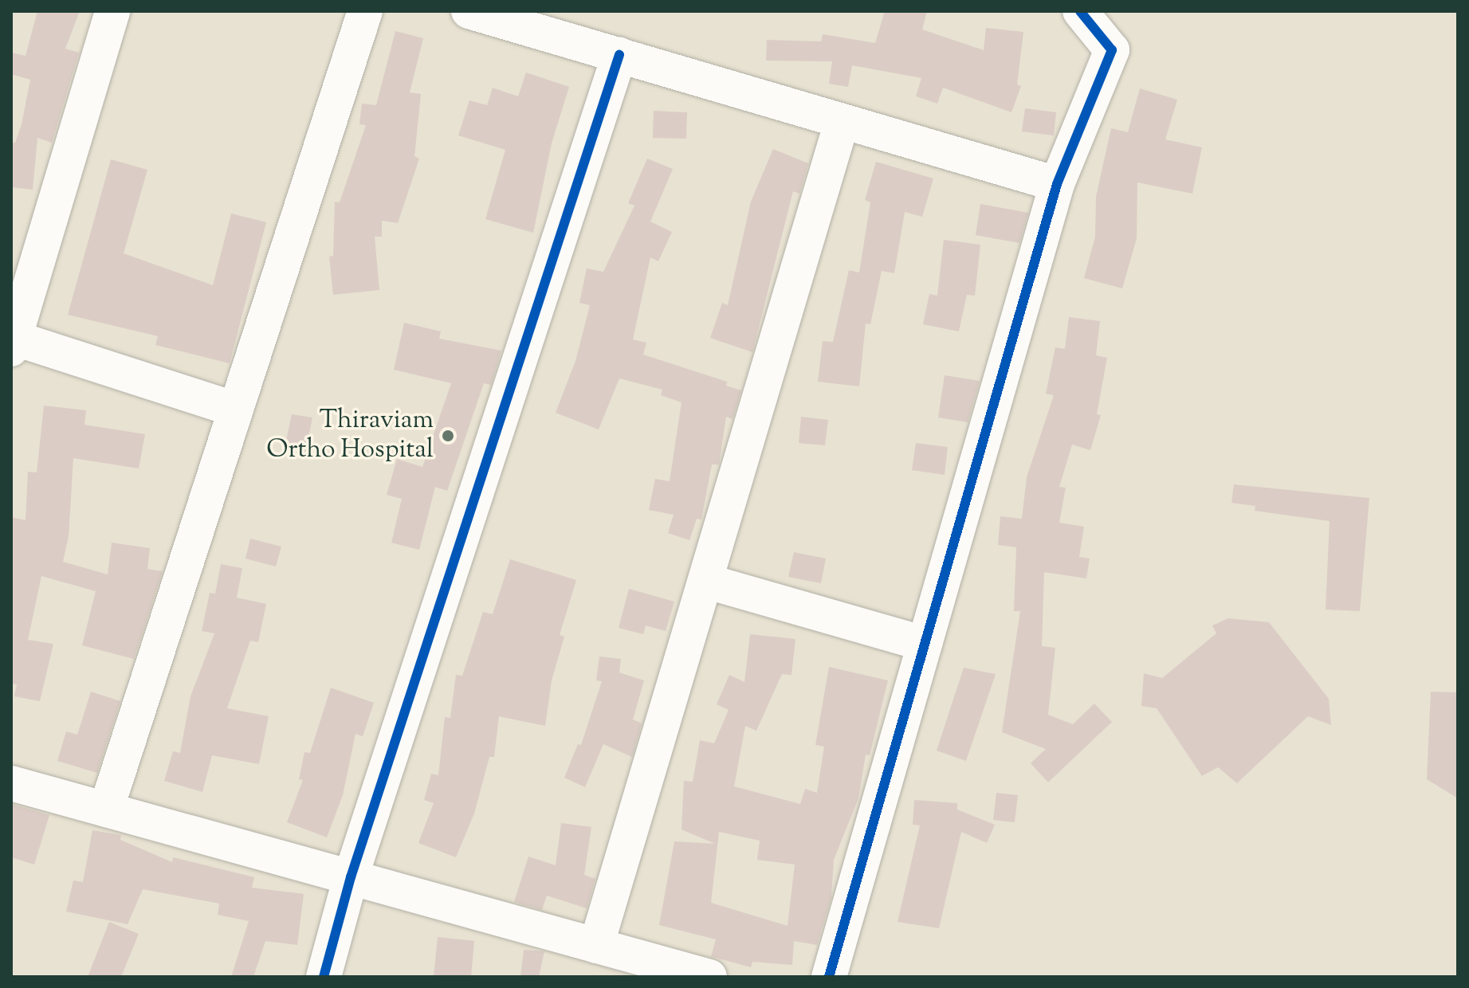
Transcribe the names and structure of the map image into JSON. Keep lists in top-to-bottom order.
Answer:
{
  "places": ["Thiraviam Ortho Hospital"]
}
